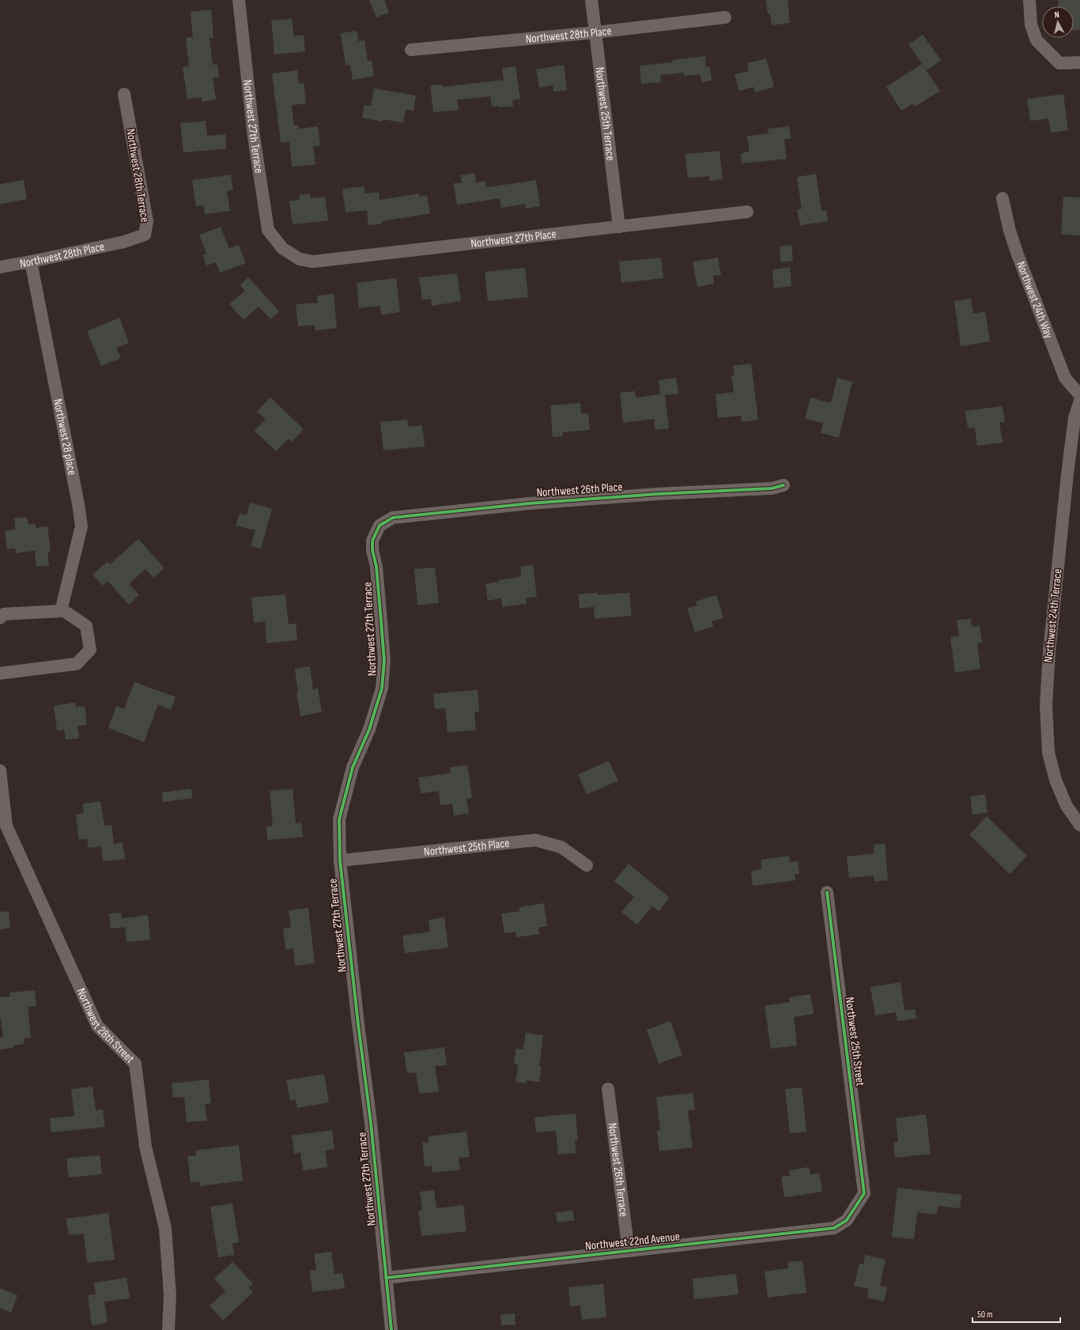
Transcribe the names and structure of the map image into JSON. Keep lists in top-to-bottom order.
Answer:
{
  "streets": {
    "street": [
      "Northwest 28th Place",
      "Northwest 25th Terrace",
      "Northwest 27th Terrace",
      "Northwest 28th Terrace",
      "Northwest 27th Place",
      "Northwest 24th Way",
      "Northwest 28 place",
      "Northwest 26th Place",
      "Northwest 24th Terrace",
      "Northwest 25th Place",
      "Northwest 28th Street",
      "Northwest 25th Street",
      "Northwest 26th Terrace",
      "Northwest 22nd Avenue"
    ]
  },
  "crossings": [
    ["Northwest 28th Place", "Northwest 25th Terrace"],
    ["Northwest 28th Place", "Northwest 28th Terrace"],
    ["Northwest 28th Place", "Northwest 28 place"],
    ["Northwest 25th Terrace", "Northwest 27th Place"],
    ["Northwest 27th Terrace", "Northwest 27th Place"],
    ["Northwest 27th Terrace", "Northwest 26th Place"],
    ["Northwest 27th Terrace", "Northwest 25th Place"],
    ["Northwest 27th Terrace", "Northwest 22nd Avenue"],
    ["Northwest 25th Street", "Northwest 22nd Avenue"],
    ["Northwest 26th Terrace", "Northwest 22nd Avenue"]
  ],
  "scale_bar": "50 m",
  "north": "top"
}
